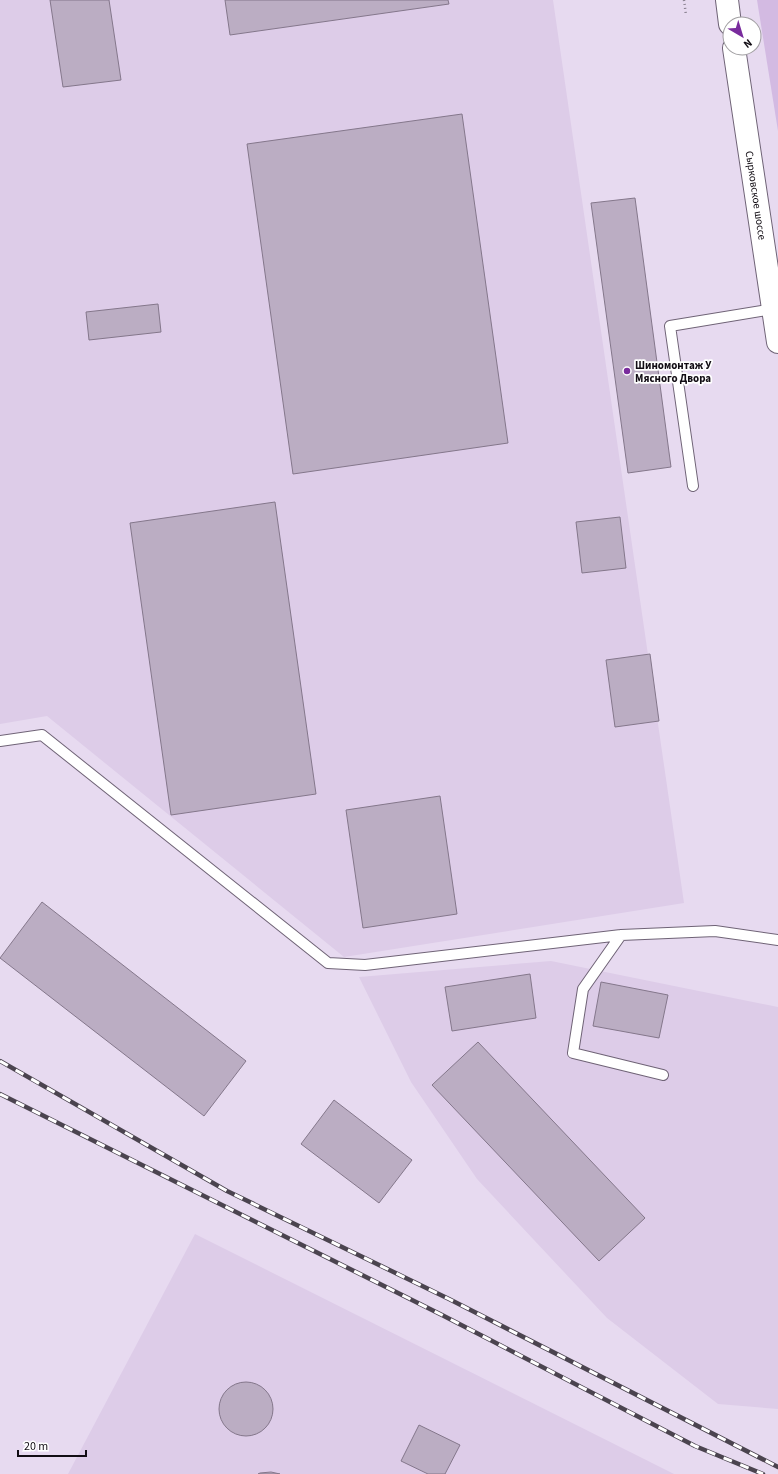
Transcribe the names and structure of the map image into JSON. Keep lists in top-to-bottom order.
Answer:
{
  "streets": {
    "main road": ["Сырковское шоссе"]
  },
  "places": ["Шиномонтаж У Мясного Двора"],
  "scale_bar": "20 m",
  "north": "bottom right"
}
